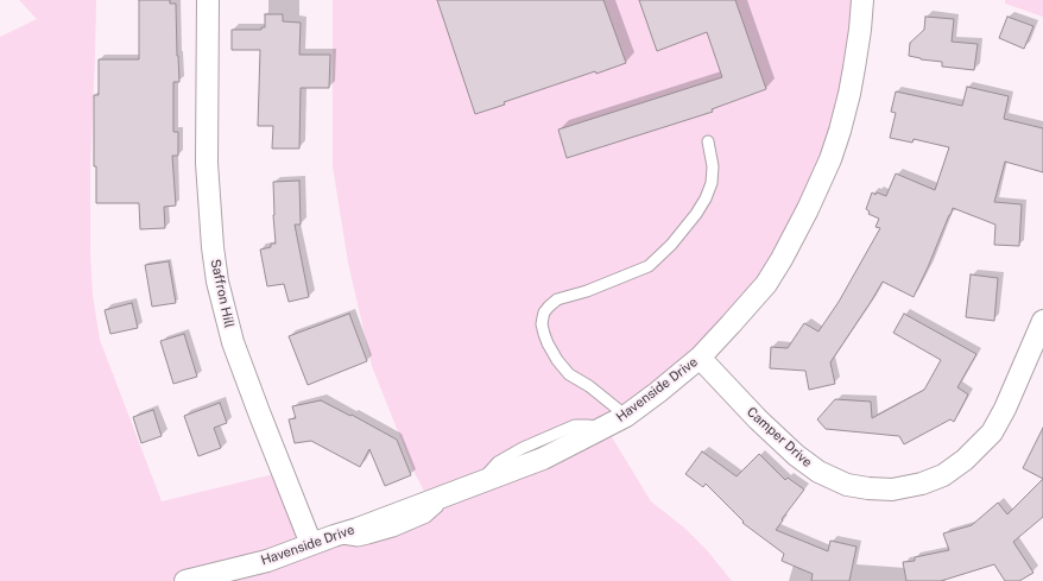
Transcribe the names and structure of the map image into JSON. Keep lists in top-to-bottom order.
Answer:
{
  "streets": {
    "street": ["Saffron Hill", "Havenside Drive", "Camper Drive"]
  },
  "crossings": [
    ["Saffron Hill", "Havenside Drive"],
    ["Havenside Drive", "Camper Drive"]
  ]
}
